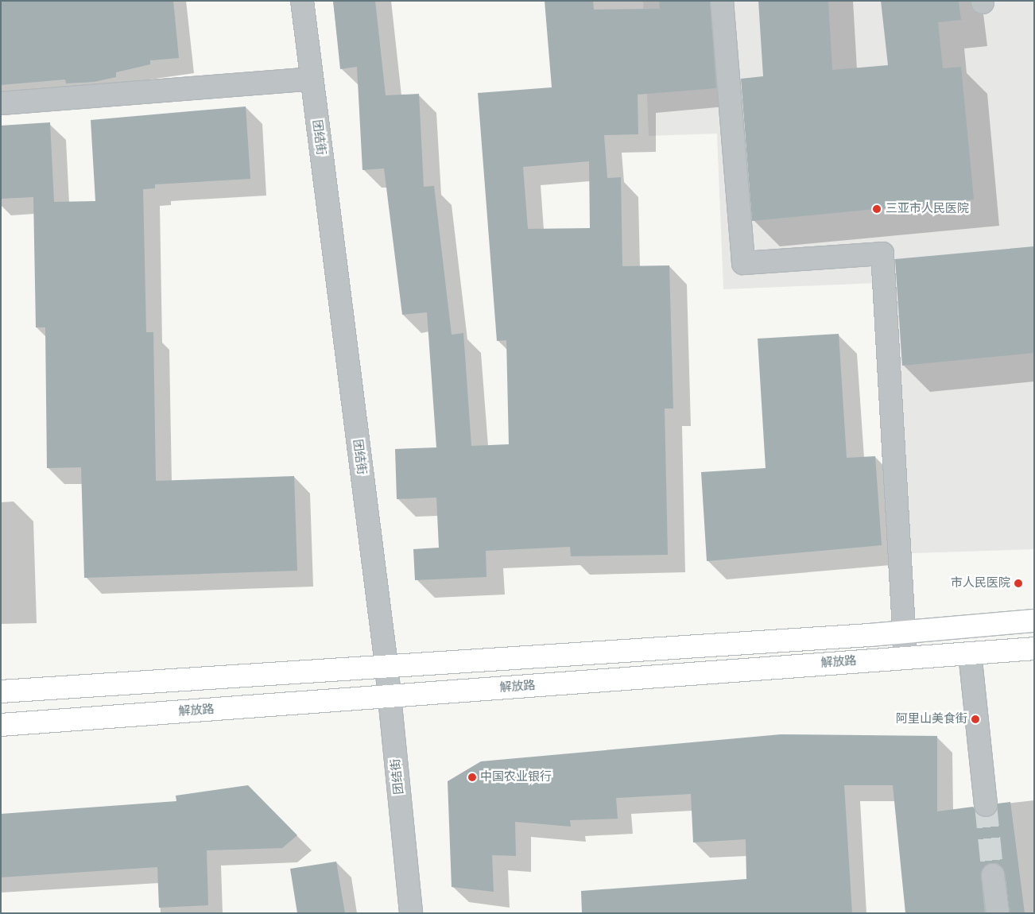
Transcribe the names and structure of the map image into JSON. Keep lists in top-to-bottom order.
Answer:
{
  "streets": {
    "main road": ["解放路"],
    "street": ["团结街"]
  },
  "crossings": [
    ["团结街", "解放路"]
  ],
  "places": [
    "三亚市人民医院",
    "市人民医院",
    "阿里山美食街",
    "中国农业银行"
  ]
}
